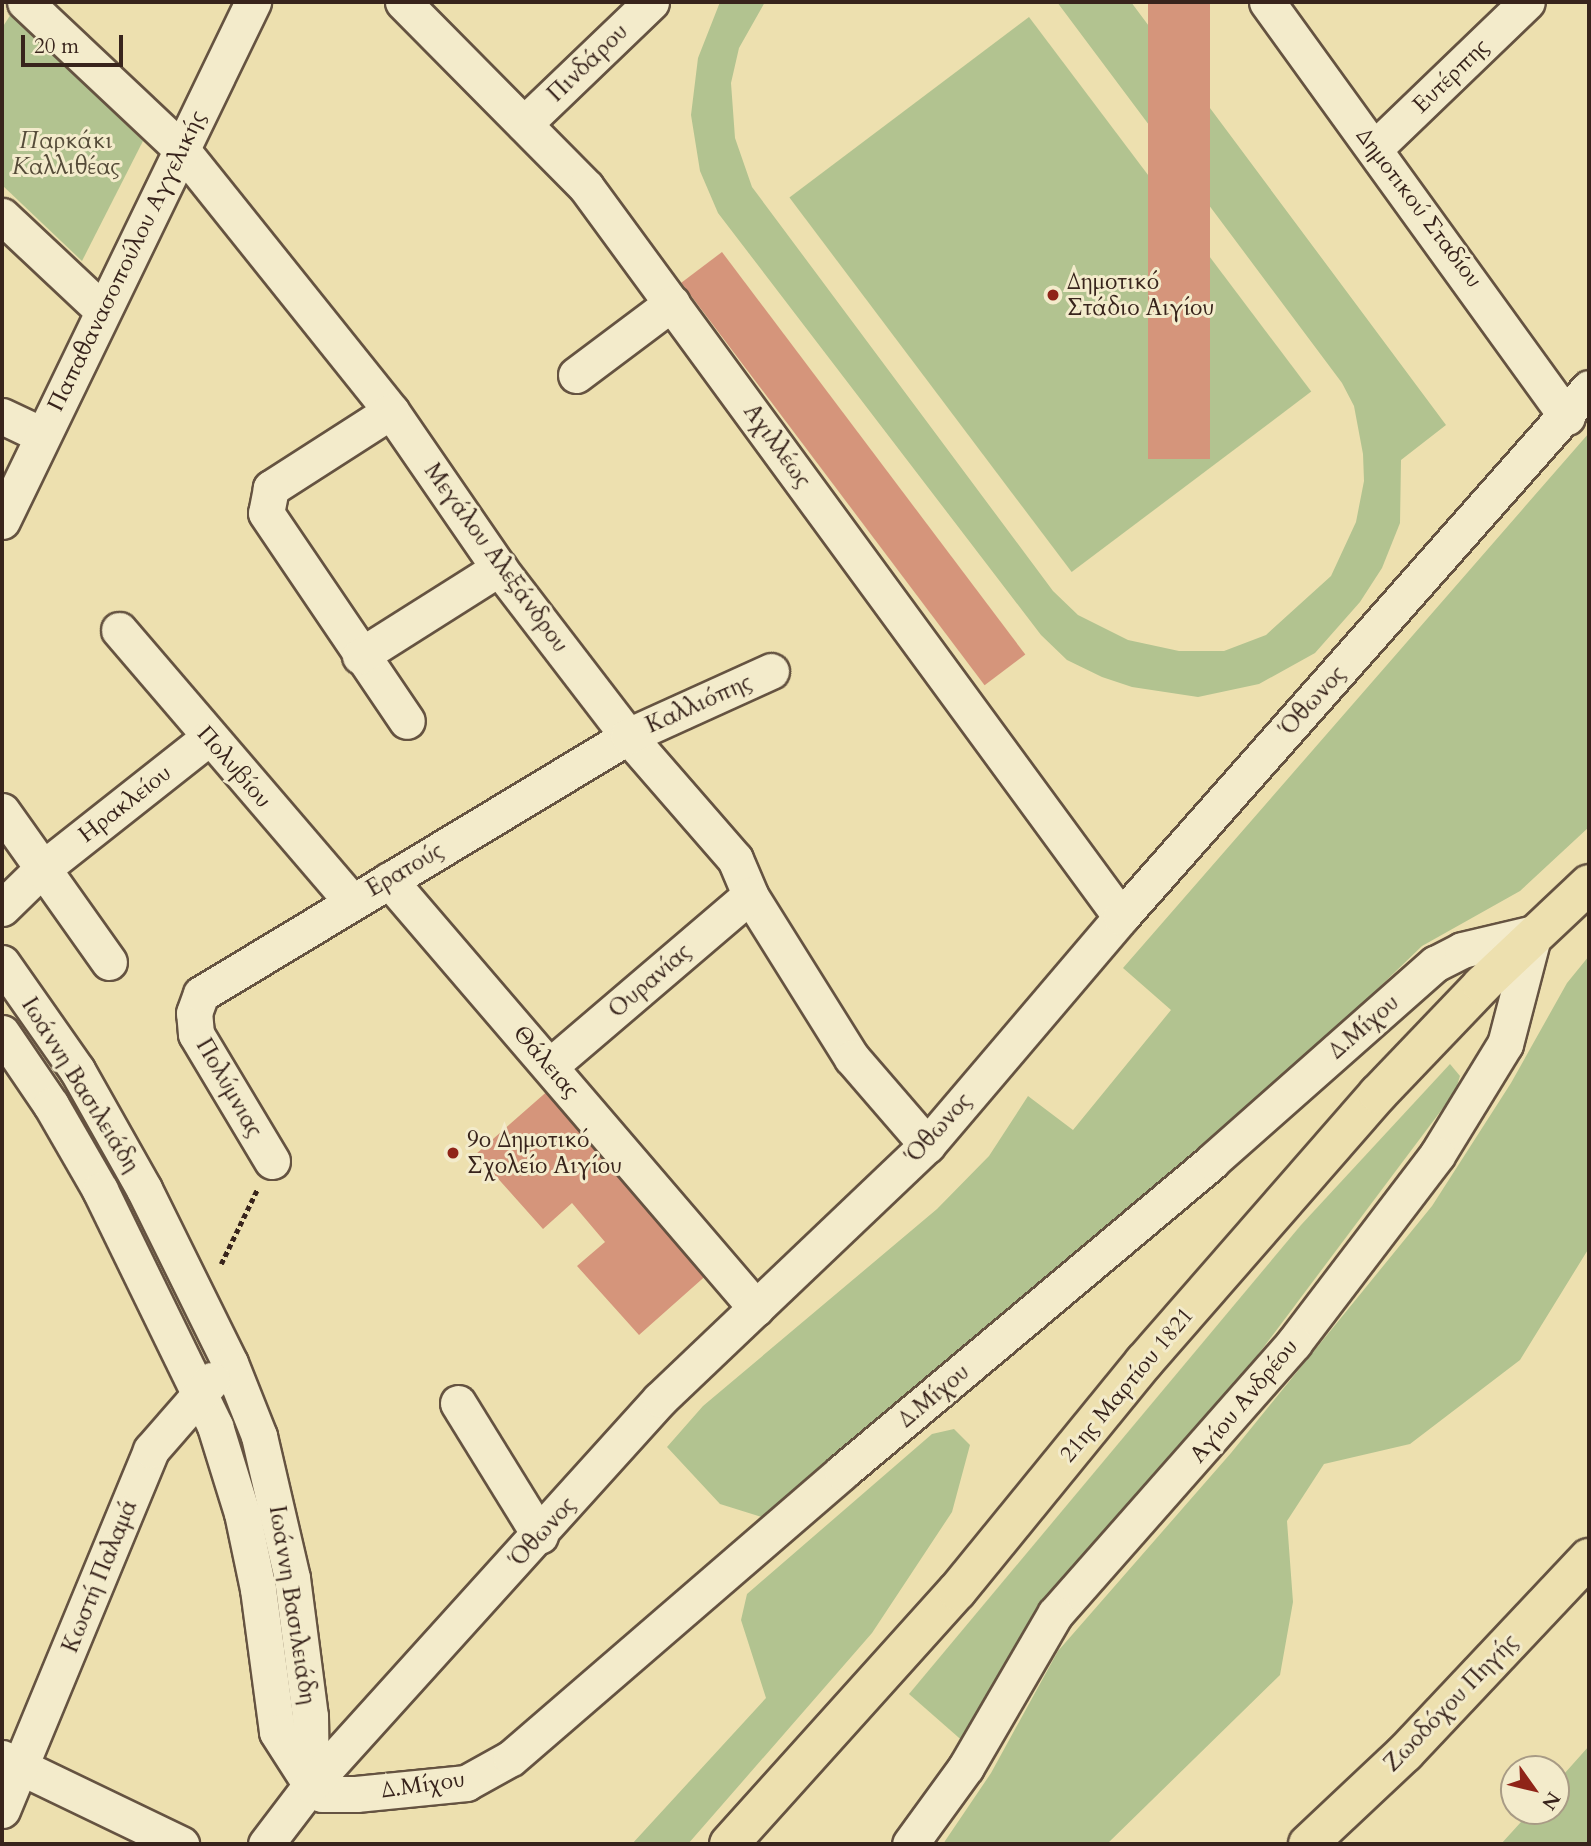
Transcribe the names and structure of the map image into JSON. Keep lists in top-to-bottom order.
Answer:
{
  "streets": {
    "main road": ["21ης Μαρτίου 1821", "Ζωοδόχου Πηγής"],
    "street": [
      "Πινδάρου",
      "Ευτέρπης",
      "Δημοτικού Σταδίου",
      "Παπαθανασοπούλου Αγγελικής",
      "Αχιλλέως",
      "Μεγάλου Αλεξάνδρου",
      "Όθωνος",
      "Καλλιόπης",
      "Πολυβίου",
      "Ηρακλείου",
      "Ερατούς",
      "Ουρανίας",
      "Δ.Μίχου",
      "Θάλειας",
      "Ιωάννη Βασιλειάδη",
      "Πολύμνιας",
      "Αγίου Ανδρέου",
      "Κωστή Παλαμά"
    ]
  },
  "crossings": [
    ["Πινδάρου", "Αχιλλέως"],
    ["Ευτέρπης", "Δημοτικού Σταδίου"],
    ["Δημοτικού Σταδίου", "Όθωνος"],
    ["Παπαθανασοπούλου Αγγελικής", "Μεγάλου Αλεξάνδρου"],
    ["Αχιλλέως", "Όθωνος"],
    ["Μεγάλου Αλεξάνδρου", "Όθωνος"],
    ["Μεγάλου Αλεξάνδρου", "Καλλιόπης"],
    ["Μεγάλου Αλεξάνδρου", "Ερατούς"],
    ["Μεγάλου Αλεξάνδρου", "Ουρανίας"],
    ["Όθωνος", "Δ.Μίχου"],
    ["Όθωνος", "Θάλειας"],
    ["Όθωνος", "Ιωάννη Βασιλειάδη"],
    ["Καλλιόπης", "Ερατούς"],
    ["Πολυβίου", "Ηρακλείου"],
    ["Πολυβίου", "Ερατούς"],
    ["Ερατούς", "Θάλειας"],
    ["Ερατούς", "Πολύμνιας"],
    ["Ουρανίας", "Θάλειας"],
    ["Δ.Μίχου", "Ιωάννη Βασιλειάδη"],
    ["Δ.Μίχου", "21ης Μαρτίου 1821"],
    ["Δ.Μίχου", "Αγίου Ανδρέου"],
    ["Ιωάννη Βασιλειάδη", "Κωστή Παλαμά"],
    ["21ης Μαρτίου 1821", "Αγίου Ανδρέου"]
  ],
  "parks": ["Παρκάκι Καλλιθέας"],
  "places": ["Δημοτικό Στάδιο Αιγίου", "9ο Δημοτικό Σχολείο Αιγίου"],
  "scale_bar": "20 m",
  "north": "bottom right"
}
